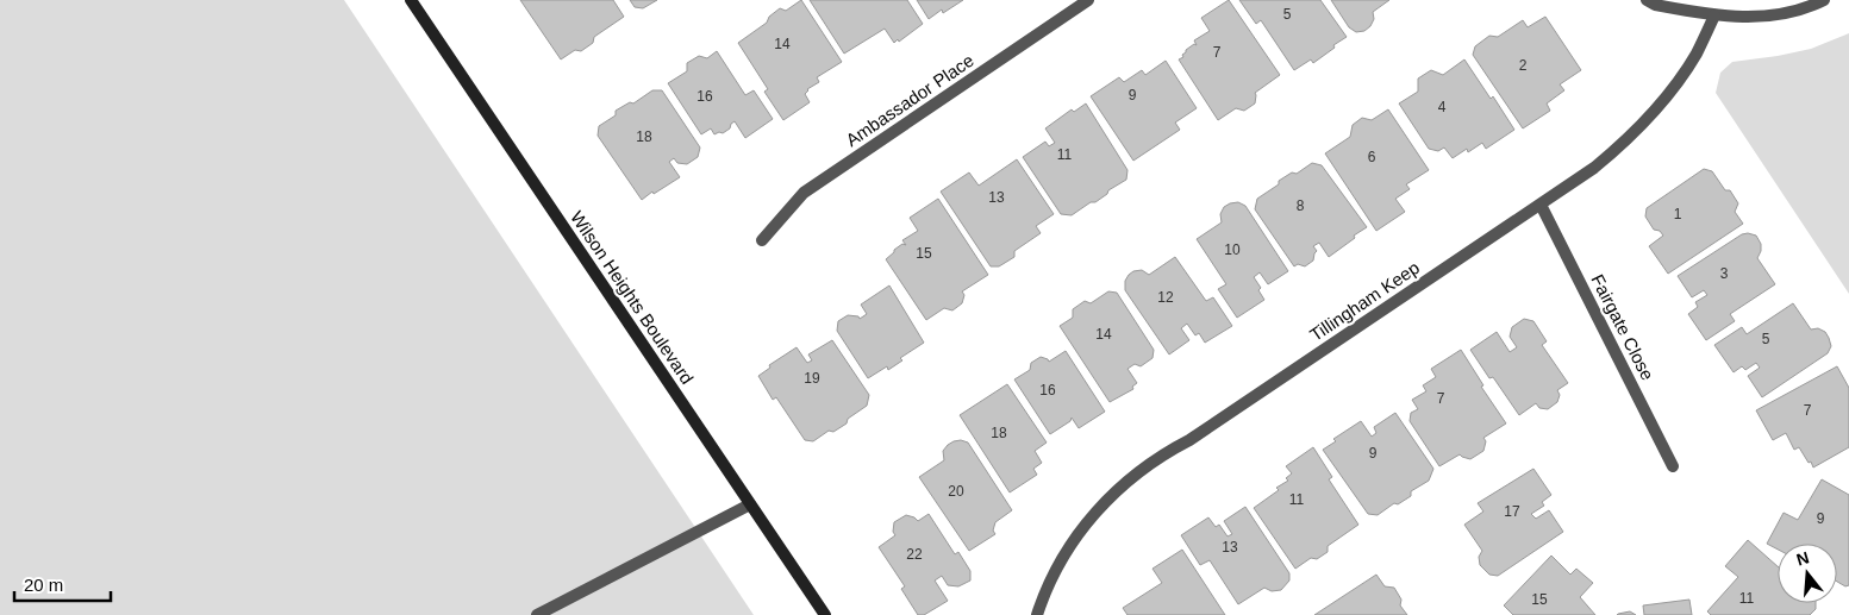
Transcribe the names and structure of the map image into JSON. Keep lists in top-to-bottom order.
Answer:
{
  "streets": {
    "main road": ["Wilson Heights Boulevard"],
    "street": ["Ambassador Place", "Tillingham Keep", "Fairgate Close"]
  },
  "crossings": [
    ["Tillingham Keep", "Fairgate Close"]
  ],
  "house_numbers": [
    "5",
    "14",
    "7",
    "2",
    "9",
    "16",
    "4",
    "18",
    "11",
    "6",
    "13",
    "8",
    "1",
    "10",
    "15",
    "3",
    "12",
    "14",
    "5",
    "19",
    "16",
    "7",
    "7",
    "18",
    "9",
    "20",
    "11",
    "17",
    "9",
    "13",
    "22",
    "11",
    "15"
  ],
  "scale_bar": "20 m",
  "north": "top"
}
